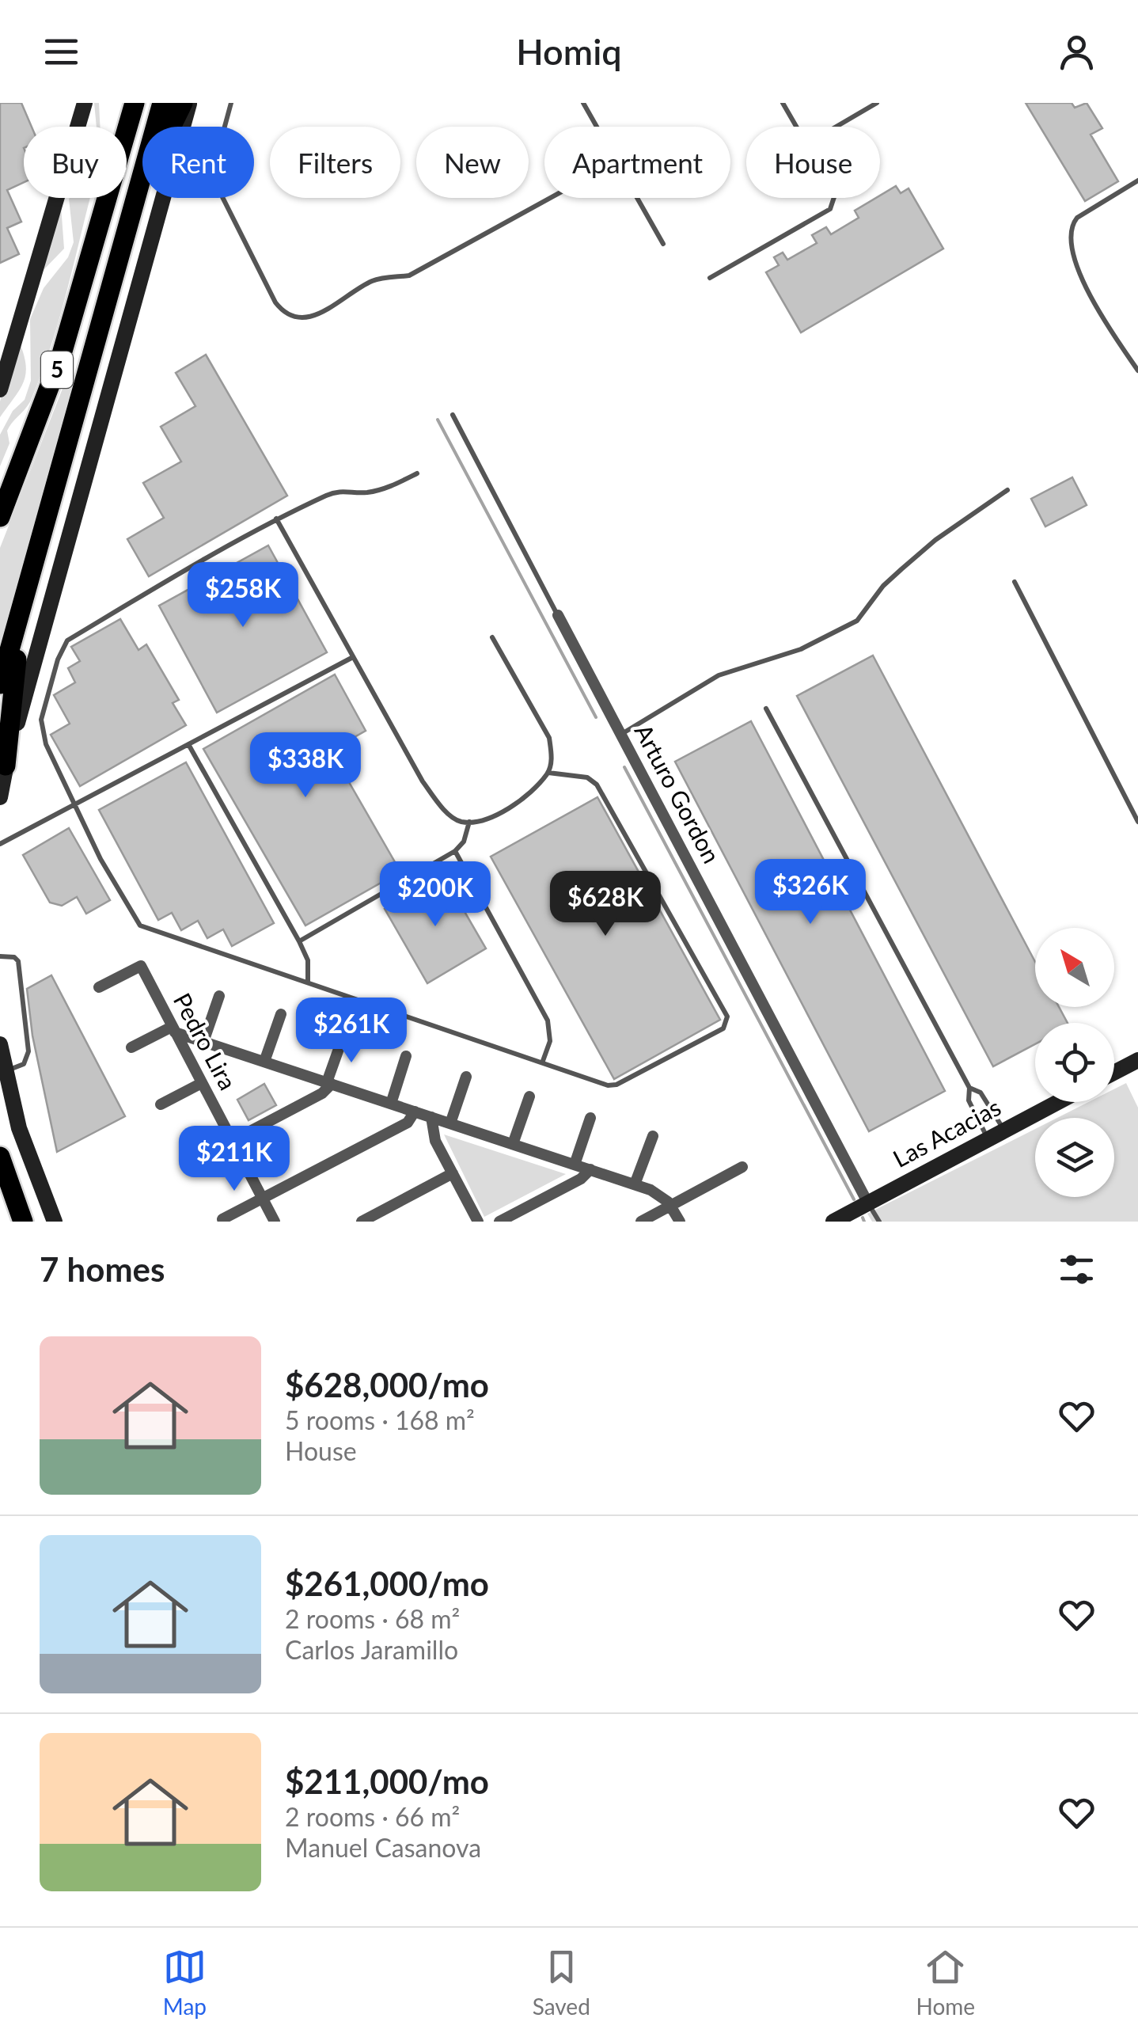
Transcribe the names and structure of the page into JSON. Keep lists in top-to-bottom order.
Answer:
{
  "streets": {
    "highway": ["5"],
    "street": ["Arturo Gordon", "Pedro Lira", "Las Acacias"]
  },
  "crossings": [
    ["Arturo Gordon", "Las Acacias"]
  ],
  "north": "top left",
  "page": {
    "header": "Homiq",
    "chip": [
      "Buy",
      "Rent",
      "Filters",
      "New",
      "Apartment",
      "House"
    ],
    "price": [
      "$258K",
      "$338K",
      "$326K",
      "$200K",
      "$628K",
      "$261K",
      "$211K"
    ],
    "heading": "7 homes",
    "list": [
      {
        "name": "$628,000/mo",
        "note": "5 rooms · 168 m² · House"
      },
      {
        "name": "$261,000/mo",
        "note": "2 rooms · 68 m² · Carlos Jaramillo"
      },
      {
        "name": "$211,000/mo",
        "note": "2 rooms · 66 m² · Manuel Casanova"
      }
    ],
    "tabs": ["Map", "Saved", "Home"]
  }
}
